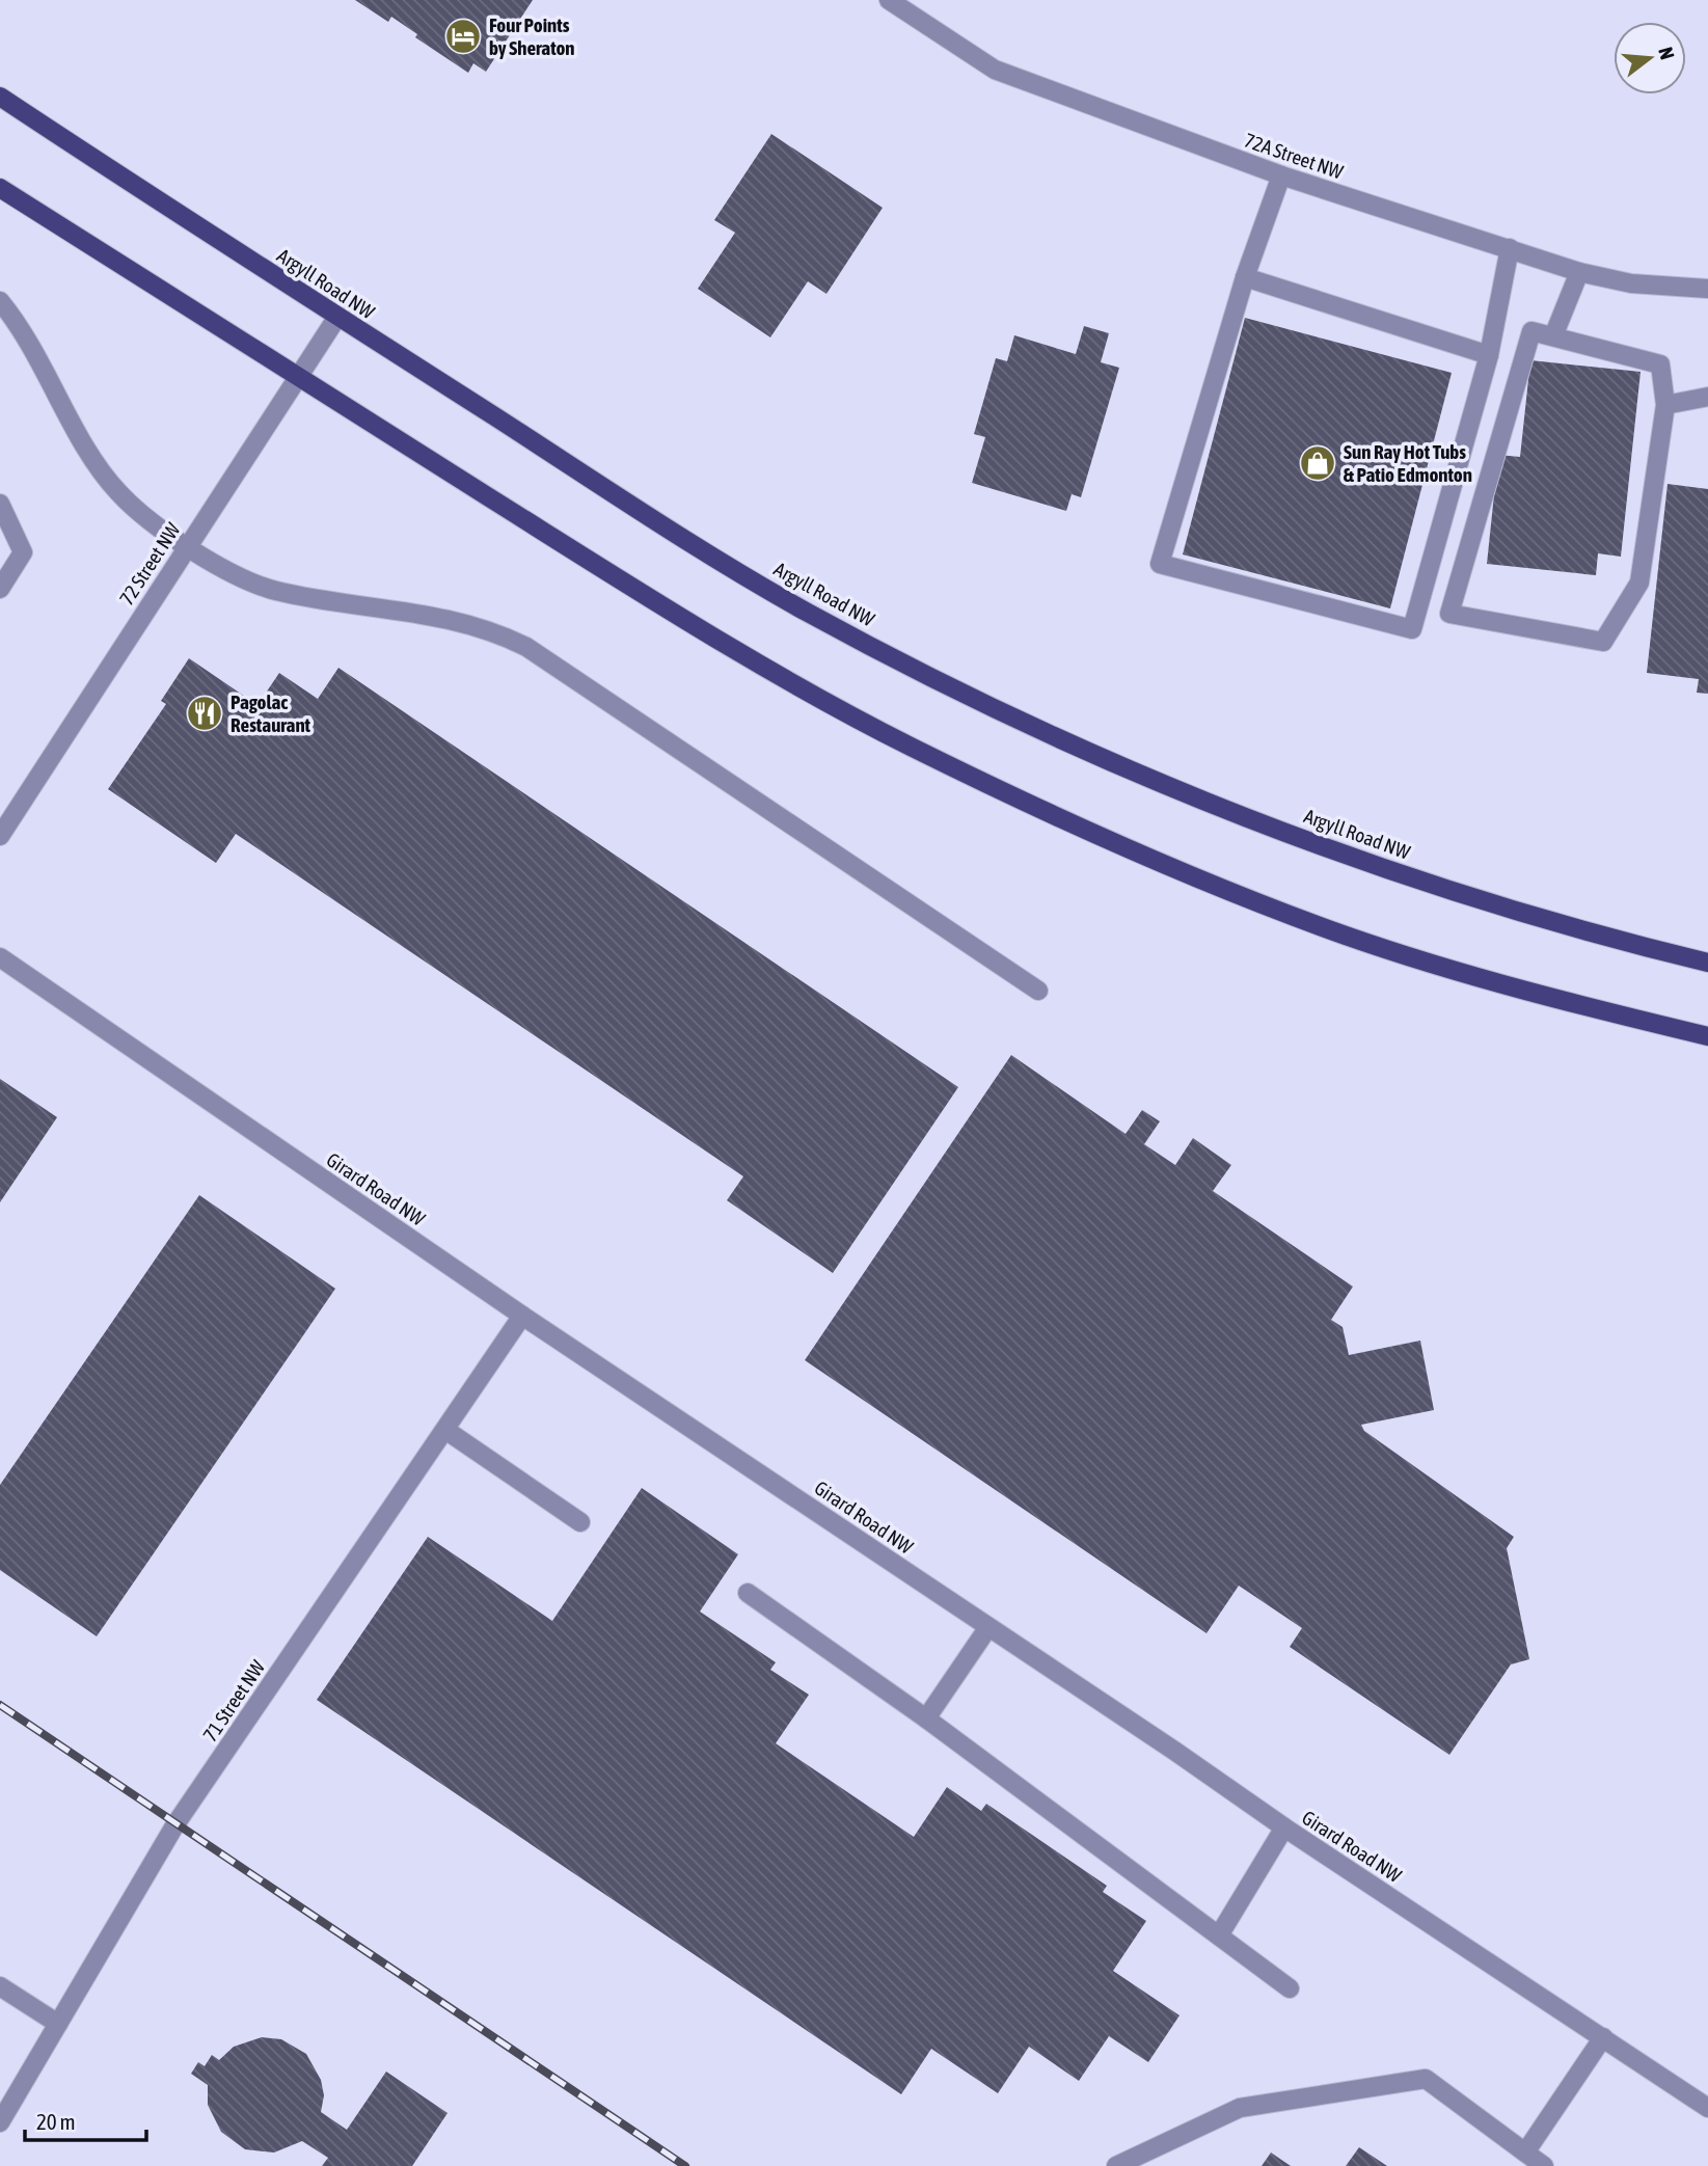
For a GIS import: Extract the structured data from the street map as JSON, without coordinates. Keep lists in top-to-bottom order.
{
  "streets": {
    "main road": ["Argyll Road NW"],
    "street": [
      "72A Street NW",
      "72 Street NW",
      "Girard Road NW",
      "71 Street NW"
    ]
  },
  "crossings": [
    ["Argyll Road NW", "72 Street NW"],
    ["Girard Road NW", "71 Street NW"]
  ],
  "places": {
    "hotel": ["Four Points by Sheraton"],
    "shop": ["Sun Ray Hot Tubs & Patio Edmonton"],
    "restaurant": ["Pagolac Restaurant"]
  },
  "scale_bar": "20 m",
  "north": "right"
}
